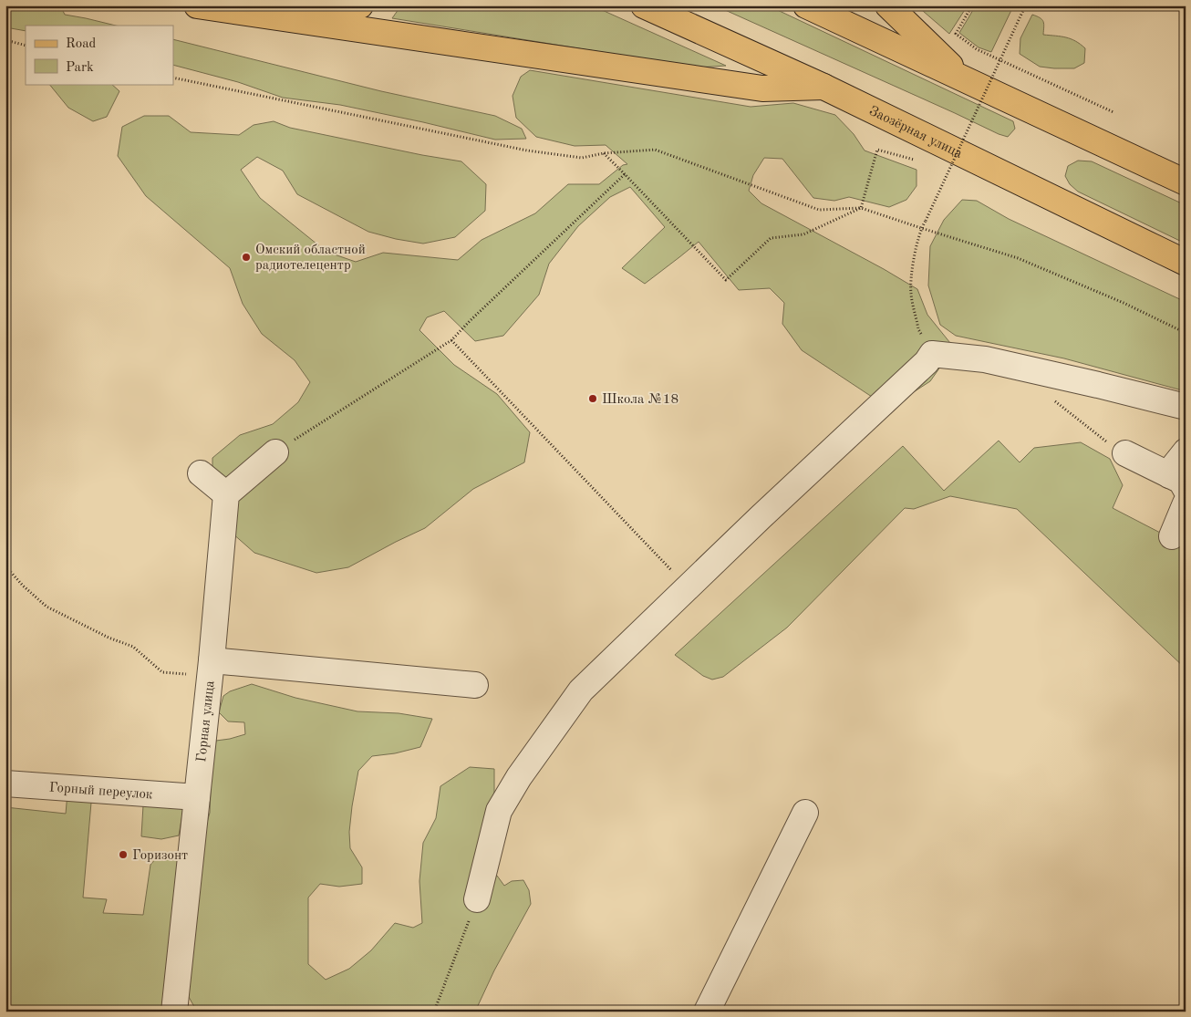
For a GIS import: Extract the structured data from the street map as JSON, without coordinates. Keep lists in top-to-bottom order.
{
  "streets": {
    "main road": ["Заозёрная улица"],
    "street": ["Горная улица", "Горный переулок"]
  },
  "crossings": [
    ["Горная улица", "Горный переулок"]
  ],
  "places": ["Омский областной радиотелецентр", "Школа №18", "Горизонт"],
  "legend": ["Road", "Park"]
}
